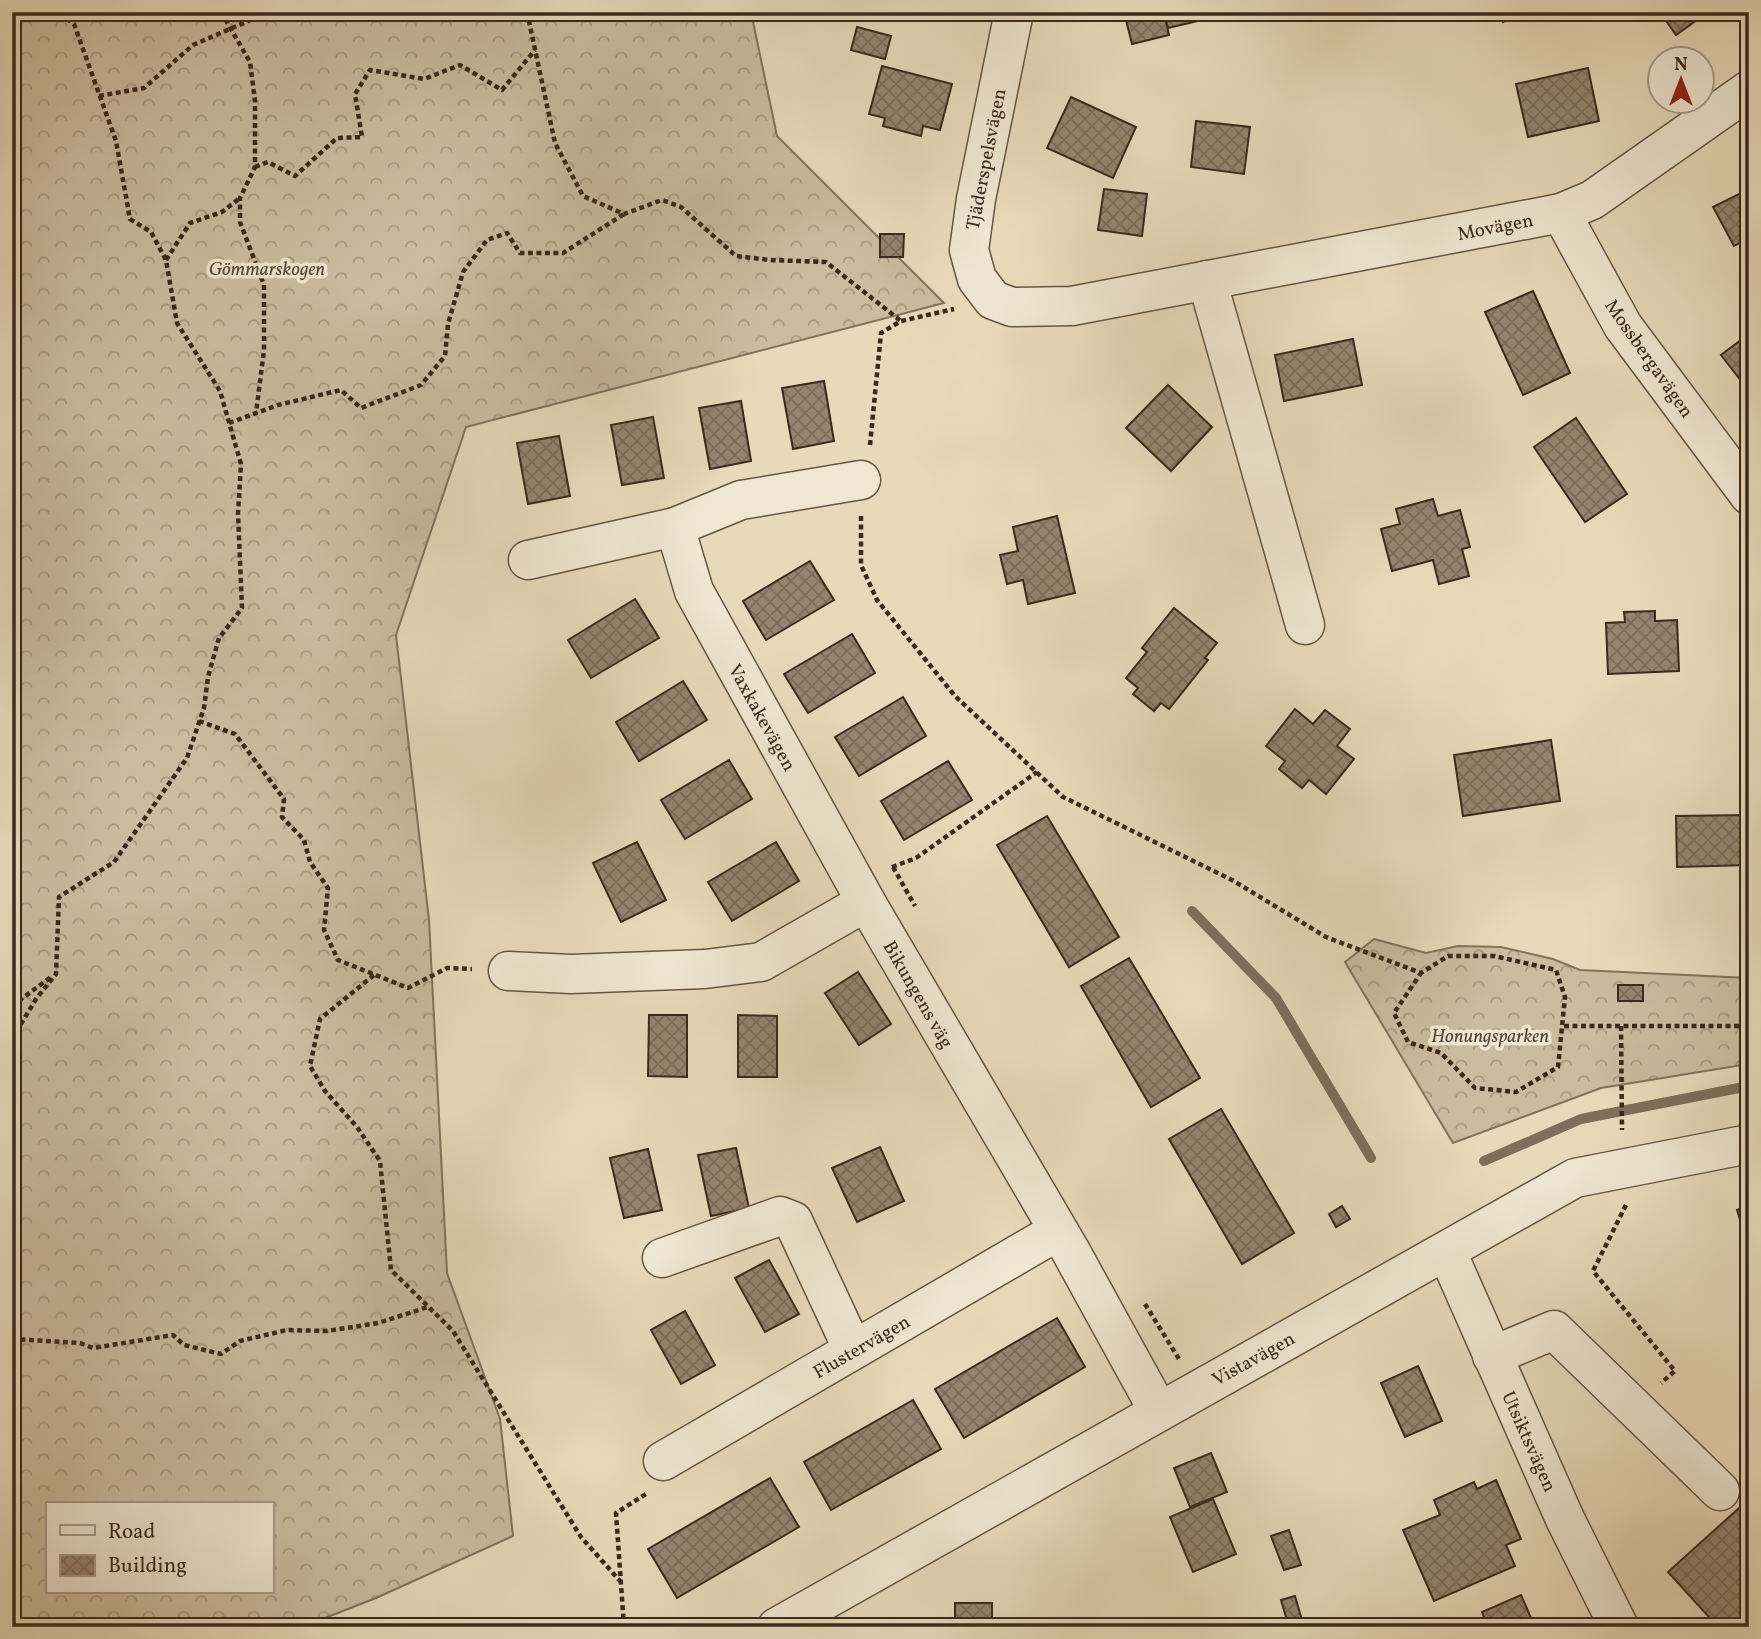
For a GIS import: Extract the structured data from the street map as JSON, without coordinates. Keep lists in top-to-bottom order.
{
  "streets": {
    "street": [
      "Tjäderspelsvägen",
      "Movägen",
      "Mossbergavägen",
      "Vaxkakevägen",
      "Bikungens väg",
      "Flustervägen",
      "Vistavägen",
      "Utsiktsvägen"
    ]
  },
  "crossings": [
    ["Tjäderspelsvägen", "Movägen"],
    ["Movägen", "Mossbergavägen"],
    ["Vaxkakevägen", "Bikungens väg"],
    ["Bikungens väg", "Flustervägen"],
    ["Bikungens väg", "Vistavägen"],
    ["Vistavägen", "Utsiktsvägen"]
  ],
  "parks": ["Gömmarskogen", "Honungsparken"],
  "legend": ["Road", "Building"],
  "north": "top"
}
